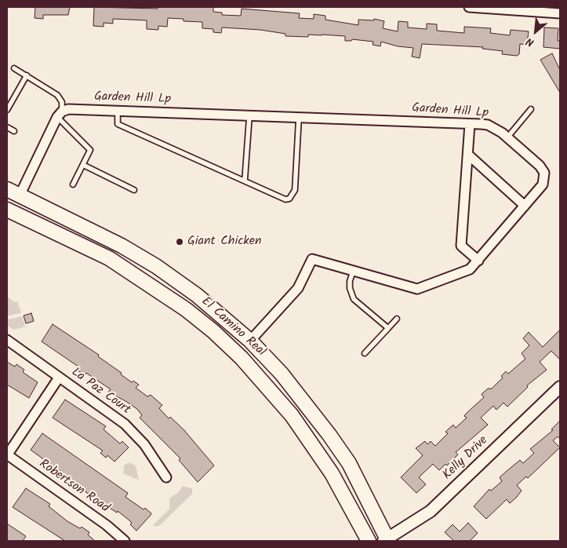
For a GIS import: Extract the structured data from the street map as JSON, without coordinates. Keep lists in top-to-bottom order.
{
  "streets": {
    "main road": ["El Camino Real"],
    "street": [
      "Garden Hill Lp",
      "La Paz Court",
      "Kelly Drive",
      "Robertson Road"
    ]
  },
  "crossings": [
    ["Garden Hill Lp", "El Camino Real"],
    ["El Camino Real", "Kelly Drive"]
  ],
  "places": ["Giant Chicken"],
  "north": "bottom left"
}
